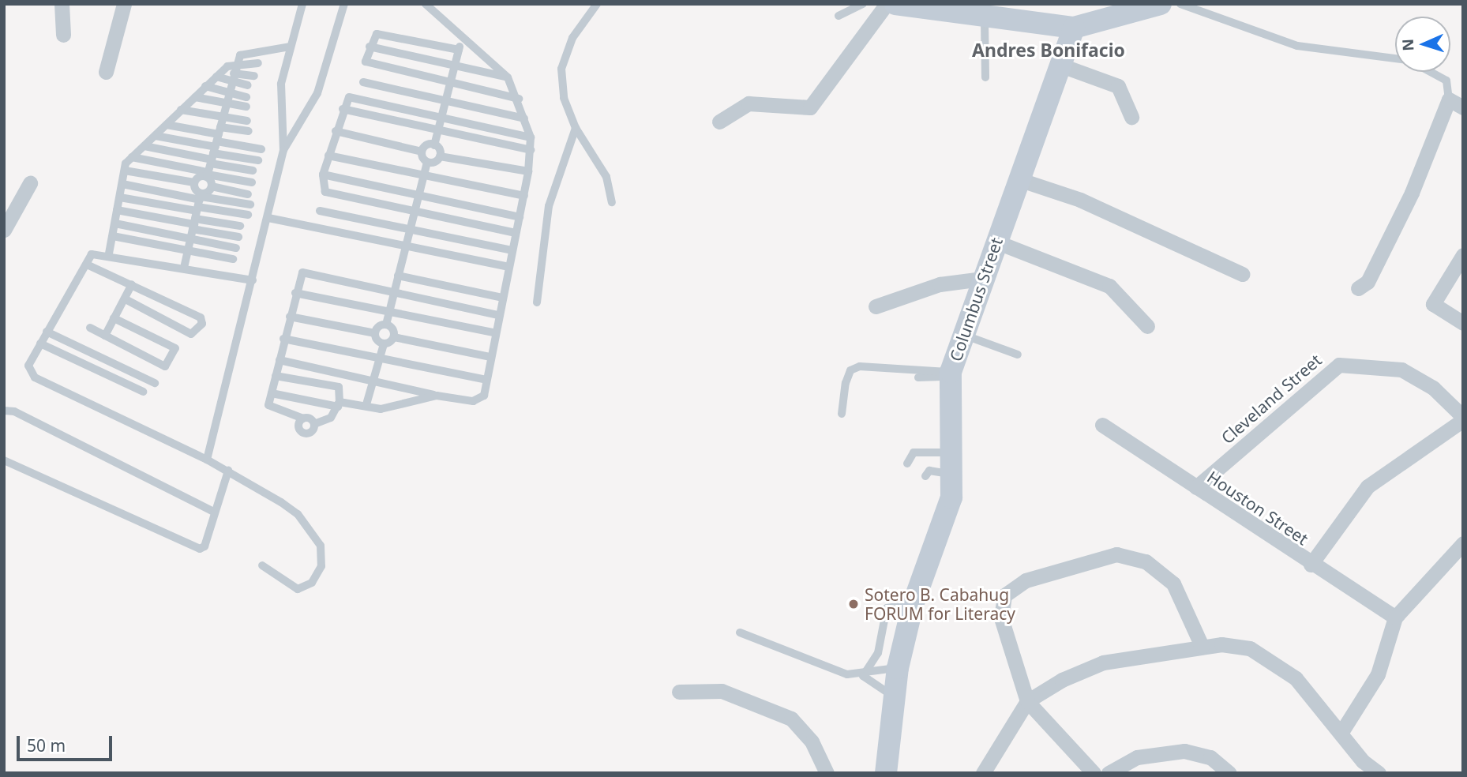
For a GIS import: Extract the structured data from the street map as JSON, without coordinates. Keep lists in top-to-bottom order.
{
  "streets": {
    "street": ["Columbus Street", "Cleveland Street", "Houston Street"]
  },
  "crossings": [
    ["Cleveland Street", "Houston Street"]
  ],
  "districts": ["Andres Bonifacio"],
  "places": ["Sotero B. Cabahug FORUM for Literacy"],
  "scale_bar": "50 m",
  "north": "left"
}
